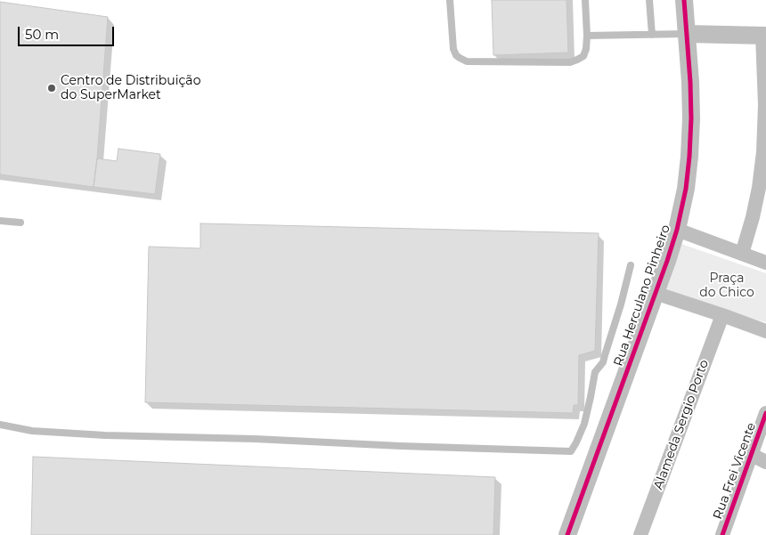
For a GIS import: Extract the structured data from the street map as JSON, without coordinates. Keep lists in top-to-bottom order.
{
  "streets": {
    "street": ["Rua Herculano Pinheiro", "Alameda Sergio Porto", "Rua Frei Vicente"]
  },
  "parks": ["Praça do Chico"],
  "places": ["Centro de Distribuição do SuperMarket"],
  "scale_bar": "50 m"
}
